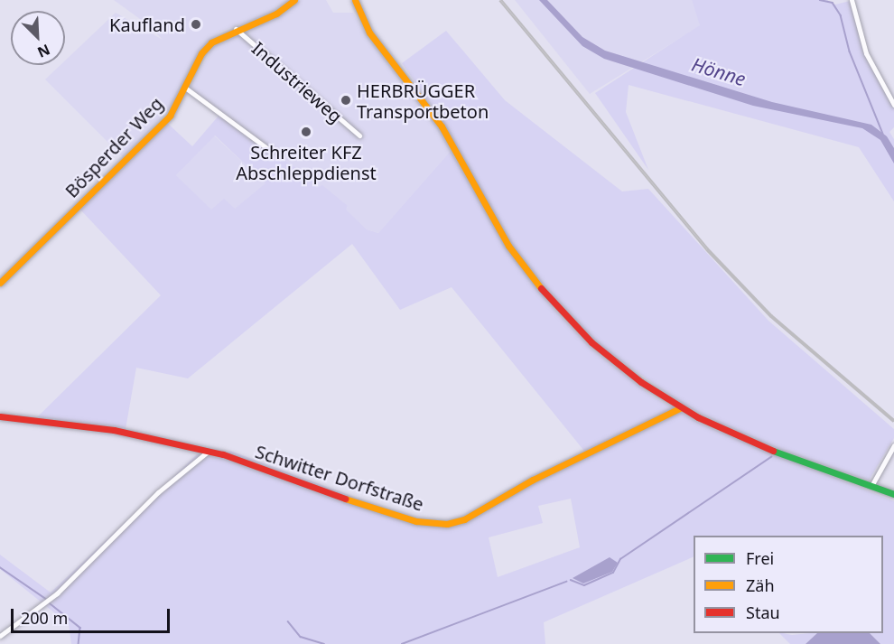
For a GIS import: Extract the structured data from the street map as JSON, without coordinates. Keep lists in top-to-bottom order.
{
  "streets": {
    "street": ["Industrieweg", "Bösperder Weg", "Schwitter Dorfstraße"]
  },
  "crossings": [
    ["Industrieweg", "Bösperder Weg"]
  ],
  "water": ["Hönne"],
  "places": ["Kaufland", "HERBRÜGGER Transportbeton", "Schreiter KFZ Abschleppdienst"],
  "legend": ["Frei", "Zäh", "Stau"],
  "scale_bar": "200 m",
  "north": "bottom right"
}
